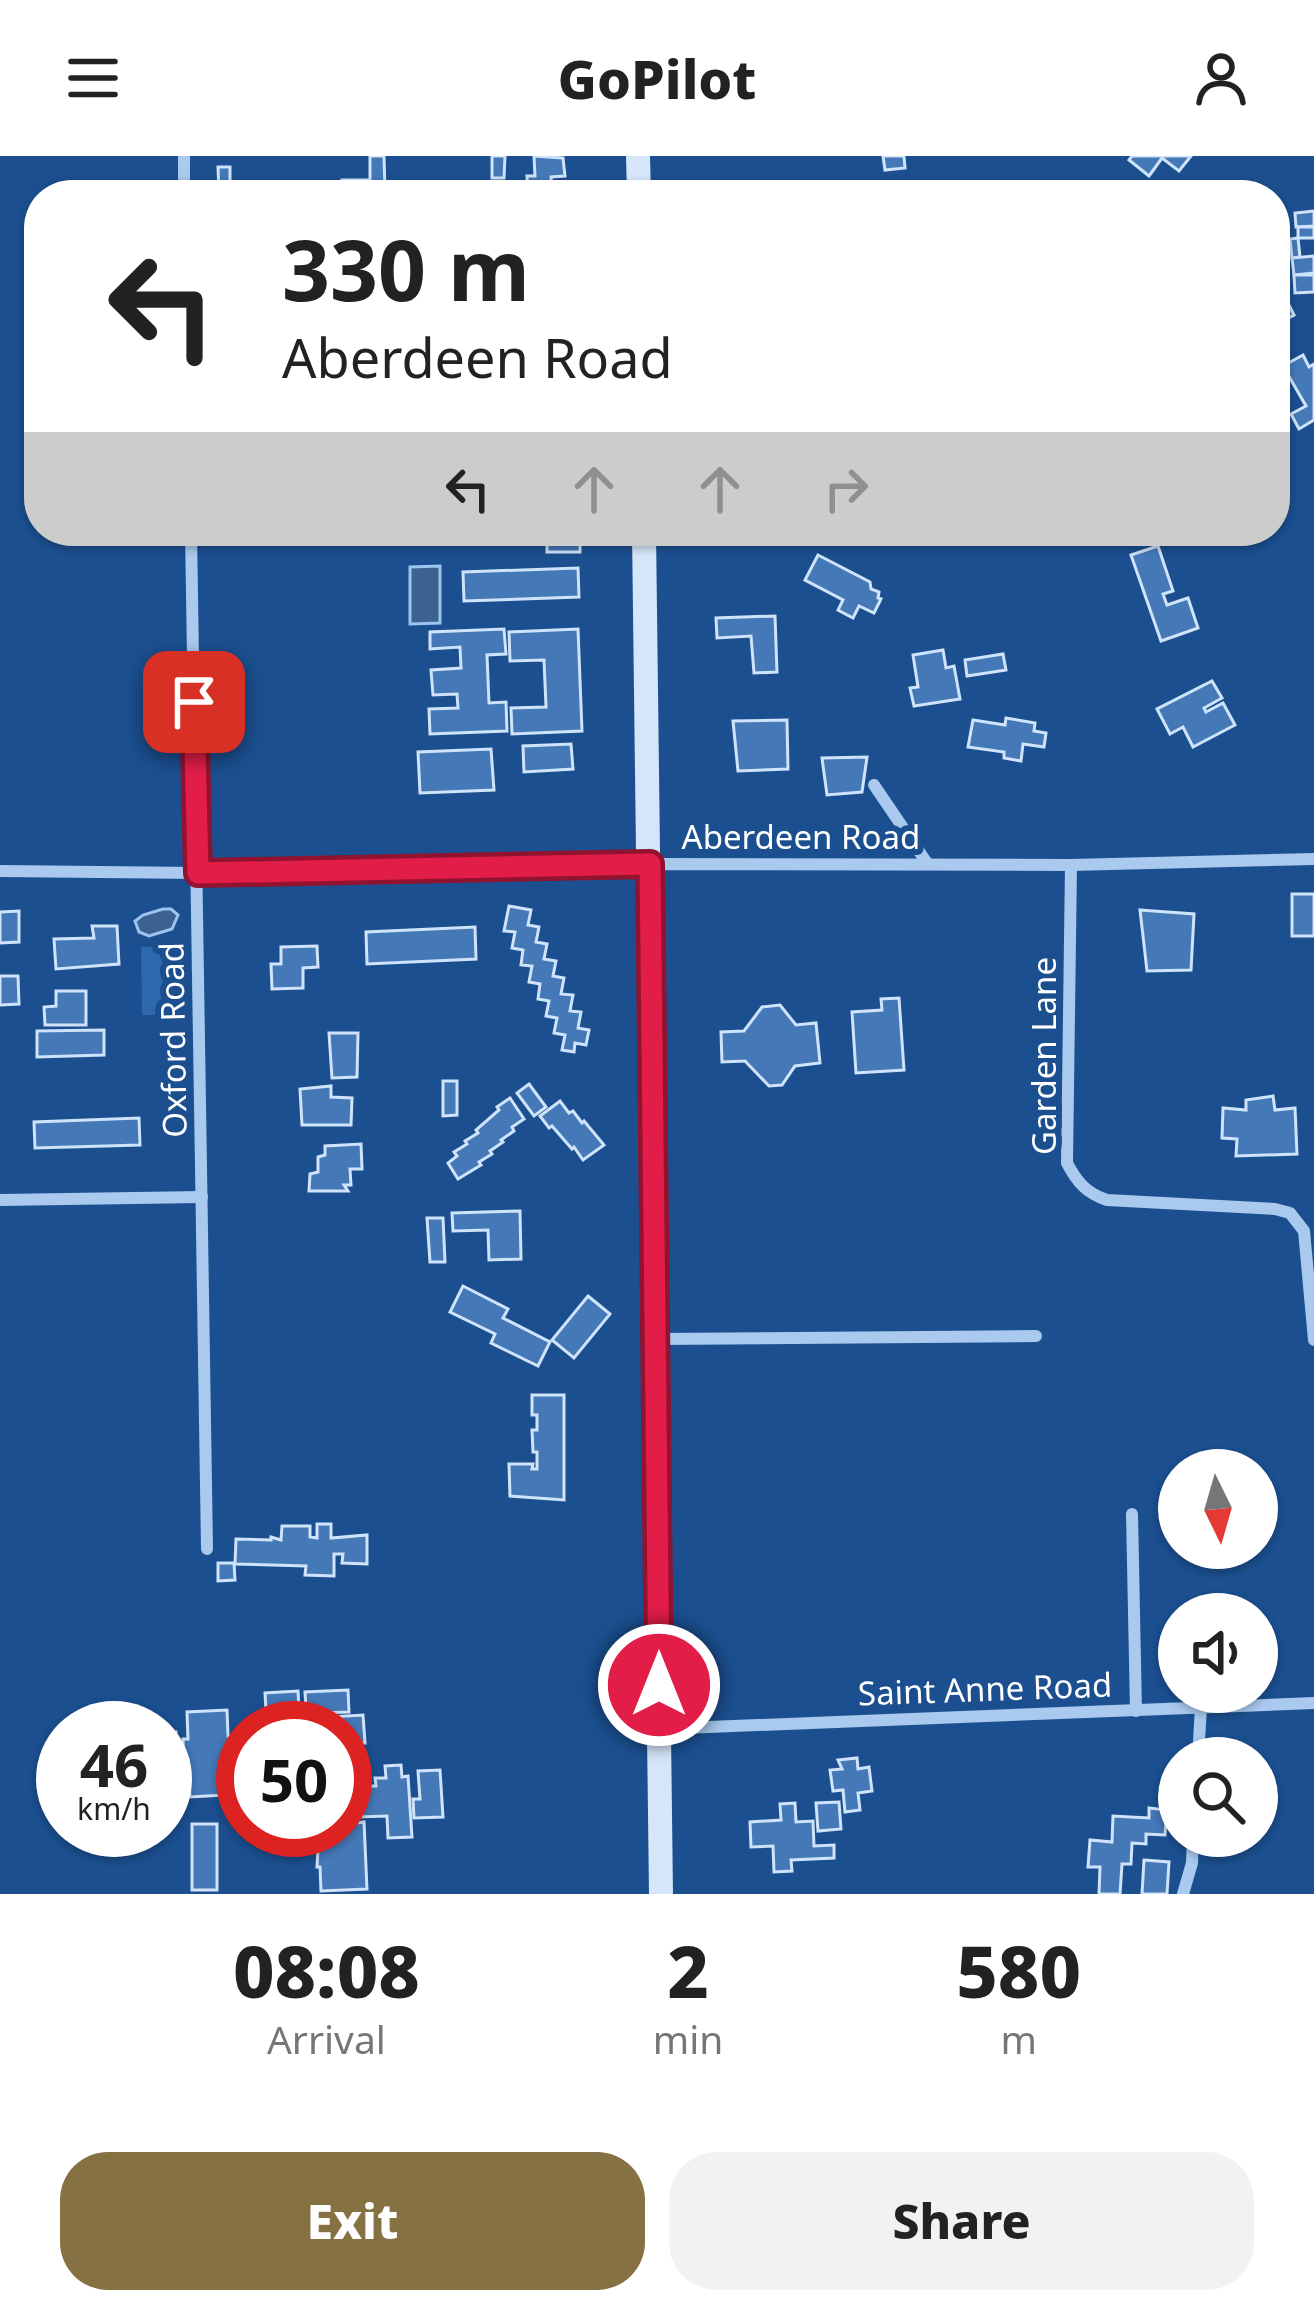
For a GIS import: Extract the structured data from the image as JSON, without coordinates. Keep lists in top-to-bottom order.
{
  "streets": {
    "street": [
      "Aberdeen Road",
      "Oxford Road",
      "Garden Lane",
      "Saint Anne Road"
    ]
  },
  "crossings": [
    ["Aberdeen Road", "Oxford Road"],
    ["Aberdeen Road", "Garden Lane"]
  ],
  "north": "bottom",
  "page": {
    "header": "GoPilot",
    "turn": ["330 m", "Aberdeen Road"],
    "speed": "46 km/h",
    "limit": "50",
    "eta": [
      "08:08",
      "Arrival",
      "2",
      "min",
      "580",
      "m"
    ],
    "buttons": ["Exit", "Share"]
  }
}
